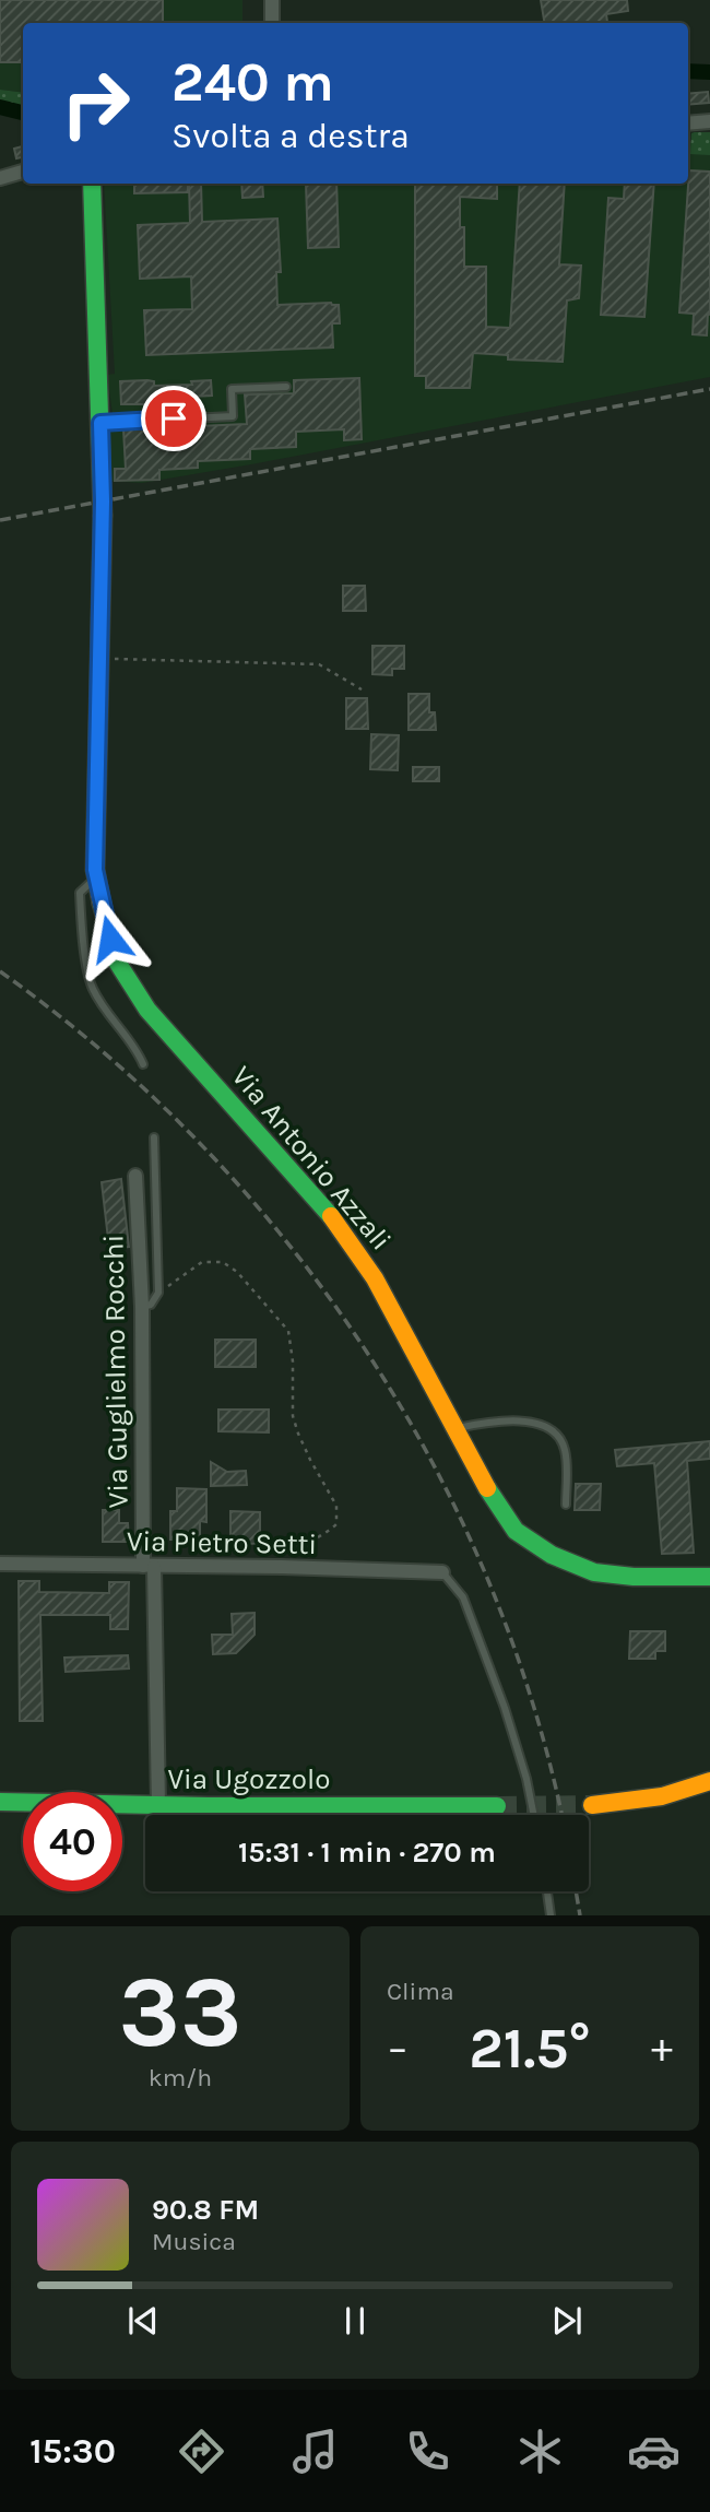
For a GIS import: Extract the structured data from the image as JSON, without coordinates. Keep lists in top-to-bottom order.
{
  "streets": {
    "street": [
      "Via Antonio Azzali",
      "Via Guglielmo Rocchi",
      "Via Pietro Setti",
      "Via Ugozzolo"
    ]
  },
  "crossings": [
    ["Via Guglielmo Rocchi", "Via Pietro Setti"],
    ["Via Guglielmo Rocchi", "Via Ugozzolo"]
  ],
  "page": {
    "turn": ["240 m", "Svolta a destra"],
    "limit": "40",
    "trip": "15:31 · 1 min · 270 m",
    "tile": [
      ["33", "km/h"],
      "Clima"
    ],
    "heat": ["−", "21.5°", "+"],
    "song": ["90.8 FM", "Musica"],
    "tabs": "15:30"
  }
}
